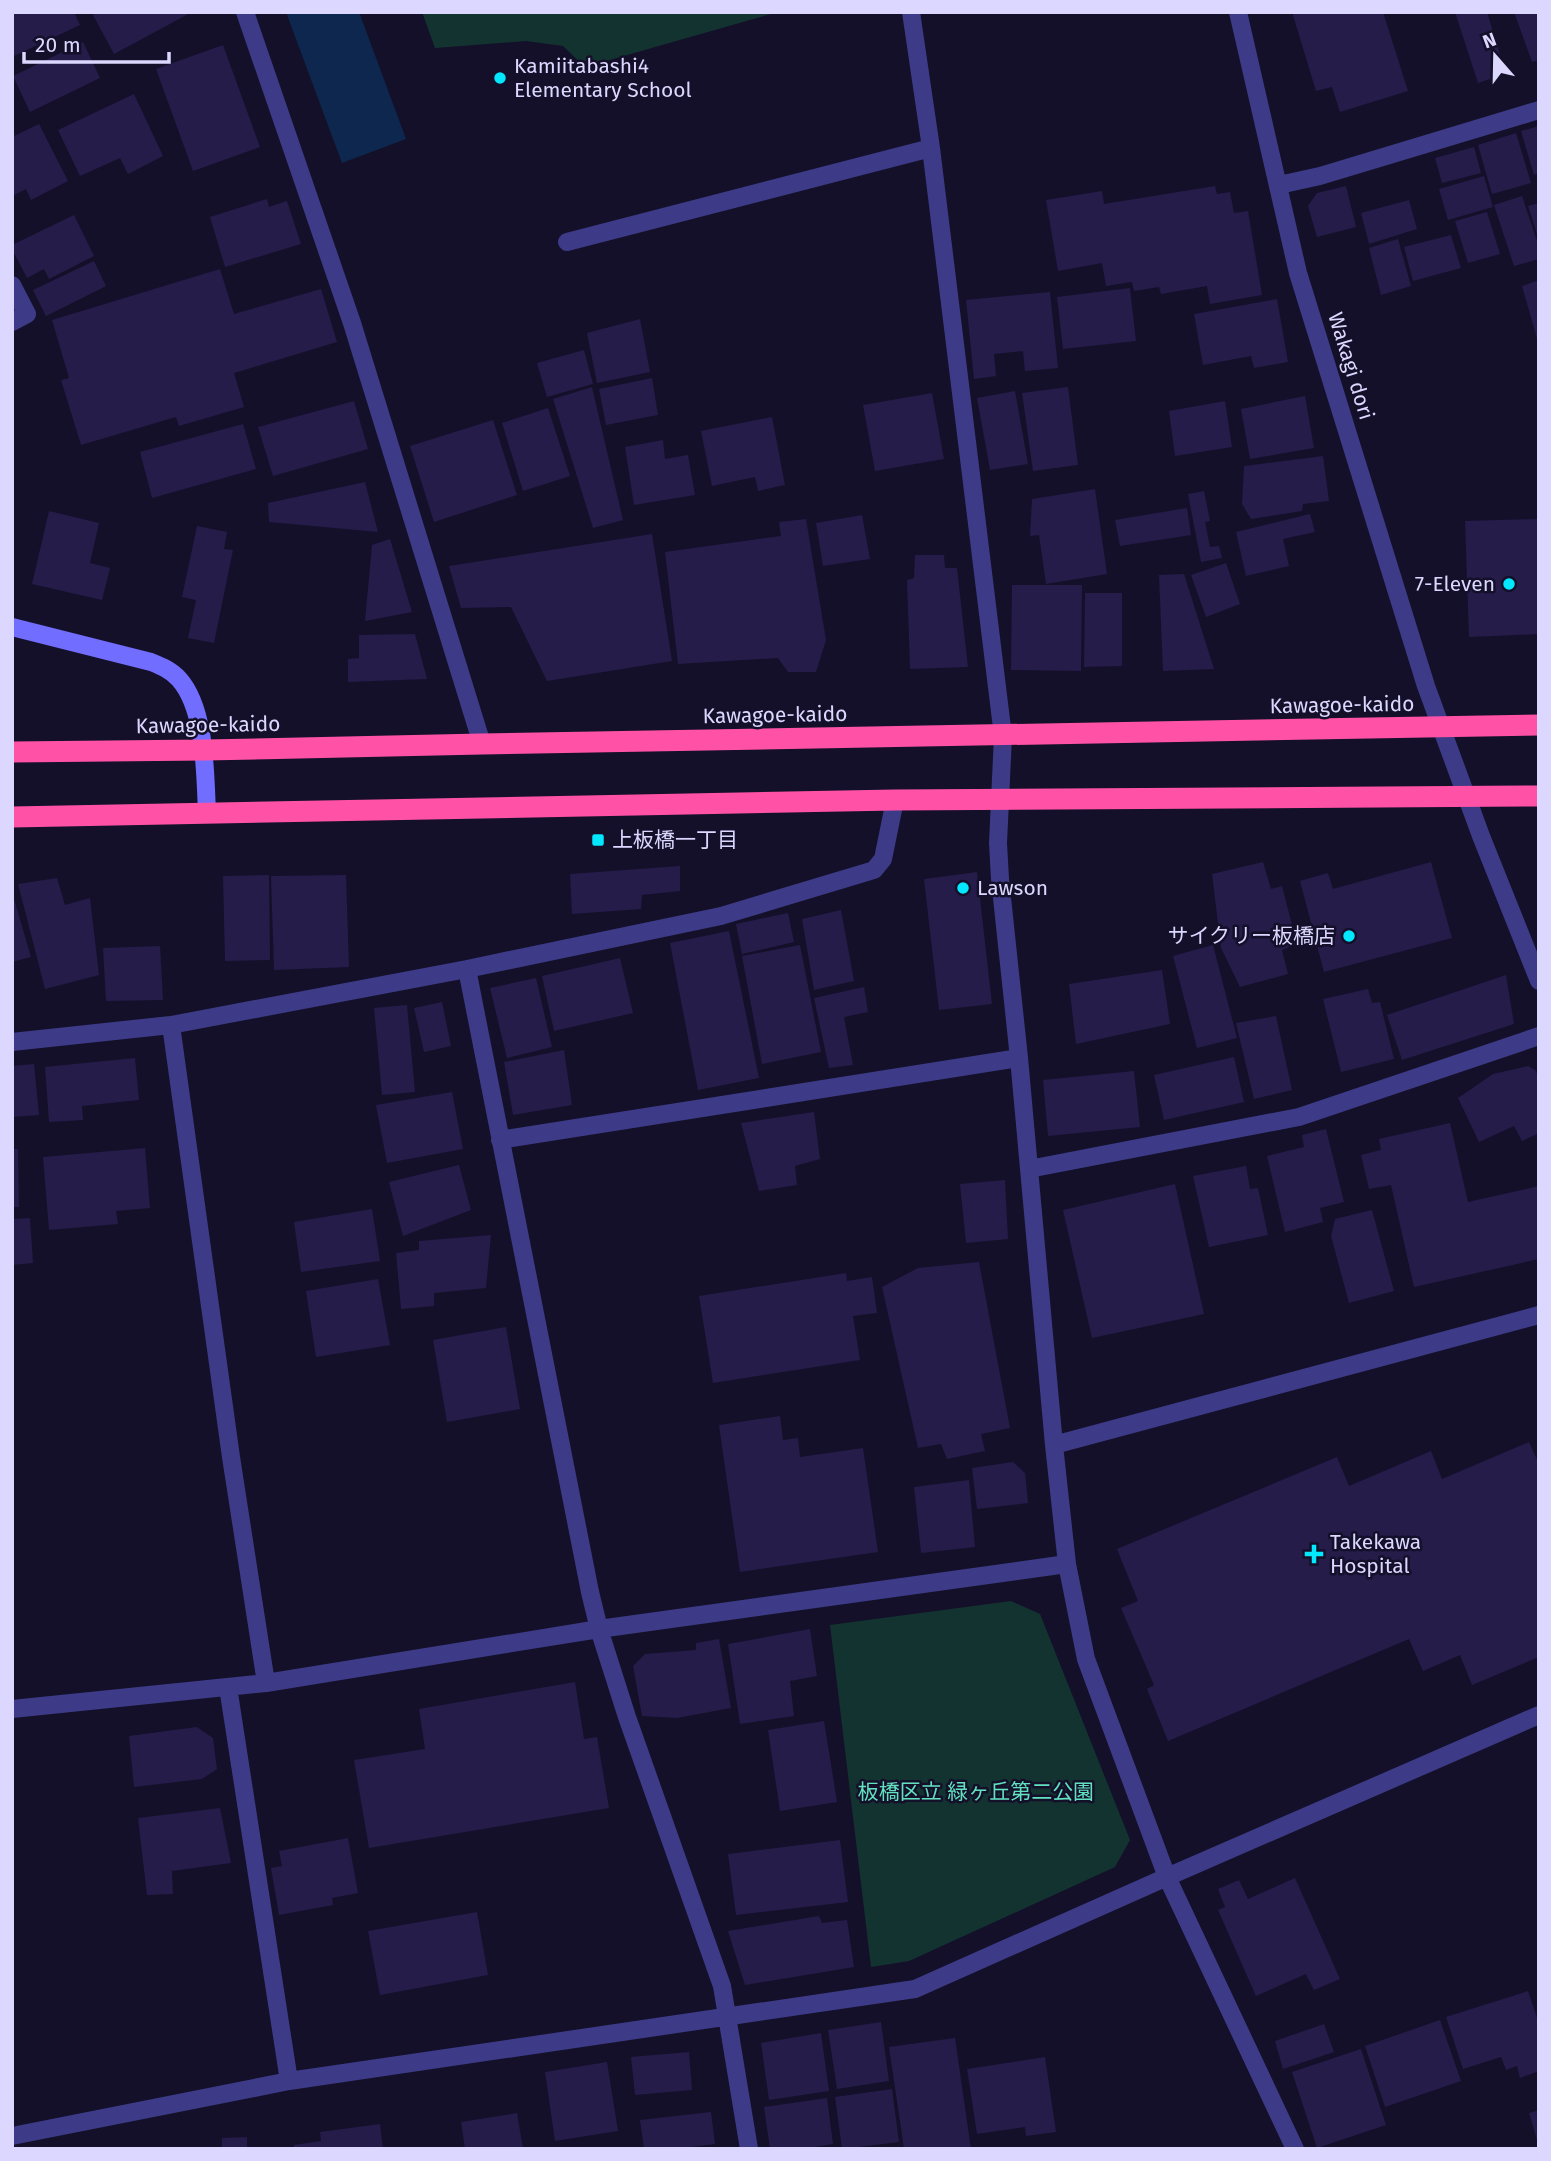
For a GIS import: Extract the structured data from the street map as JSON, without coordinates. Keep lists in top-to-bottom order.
{
  "streets": {
    "highway": ["Kawagoe-kaido"],
    "street": ["Wakagi dori"]
  },
  "crossings": [
    ["Wakagi dori", "Kawagoe-kaido"]
  ],
  "parks": ["板橋区立 緑ヶ丘第二公園"],
  "places": {
    "other": [
      "Kamiitabashi4 Elementary School",
      "7-Eleven",
      "Lawson",
      "サイクリー板橋店"
    ],
    "transit": ["上板橋一丁目"],
    "health": ["Takekawa Hospital"]
  },
  "scale_bar": "20 m",
  "north": "top"
}
